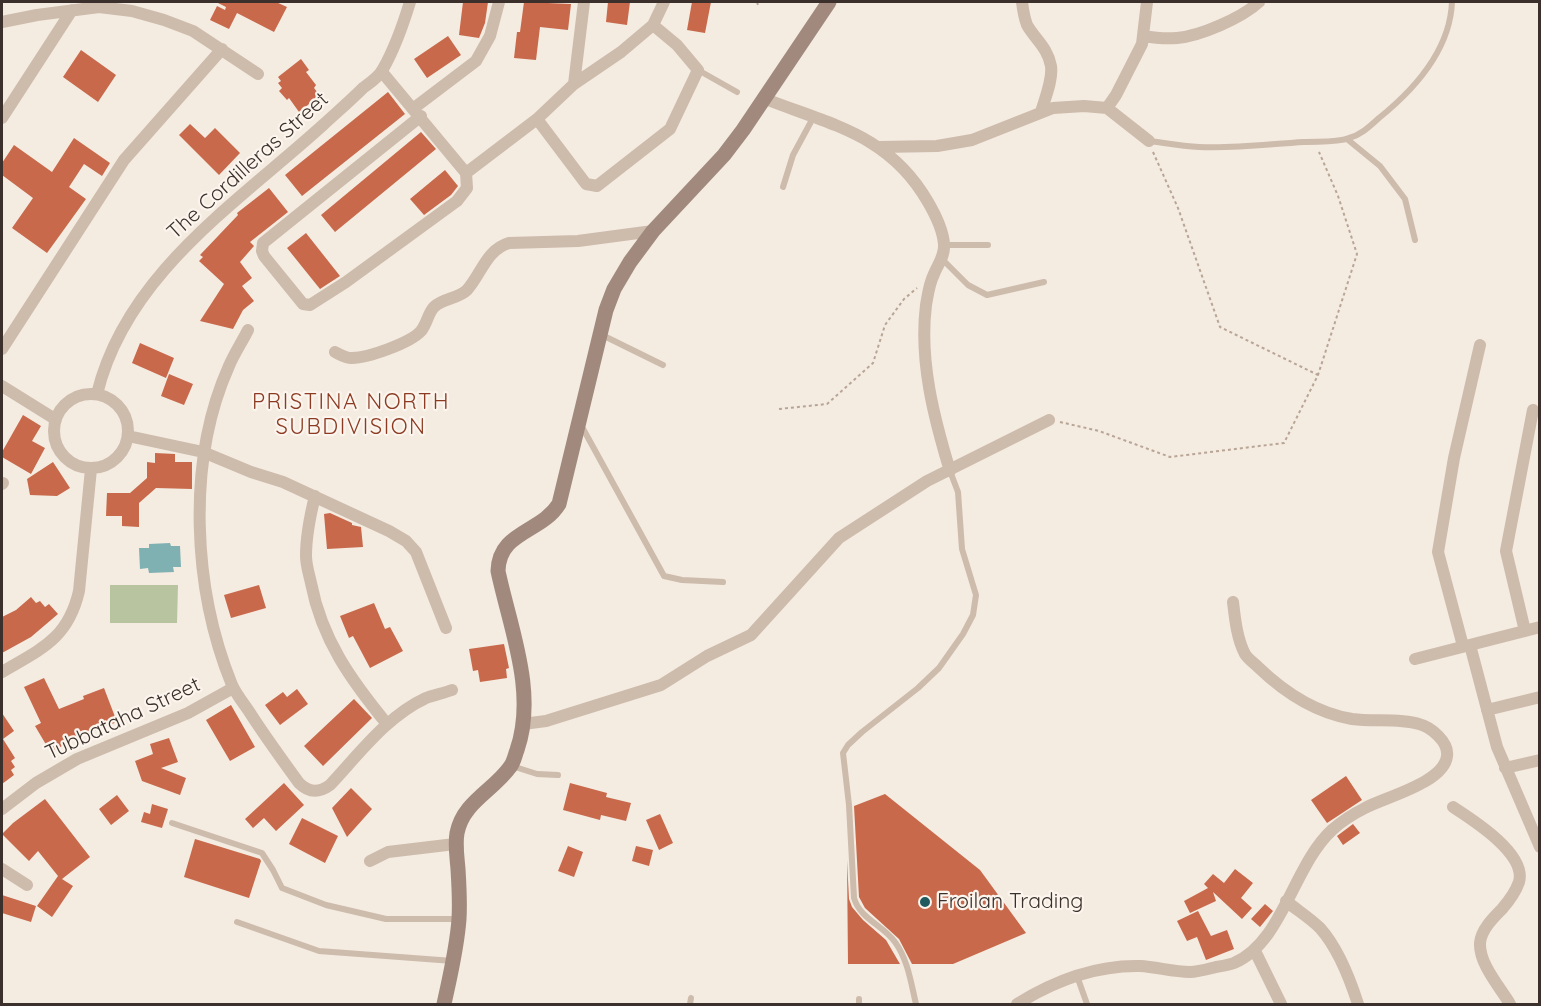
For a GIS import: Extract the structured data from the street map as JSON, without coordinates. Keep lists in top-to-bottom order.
{
  "streets": {
    "street": ["The Cordilleras Street", "Tubbataha Street"]
  },
  "districts": ["PRISTINA NORTH SUBDIVISION"],
  "places": ["Froilan Trading"]
}
